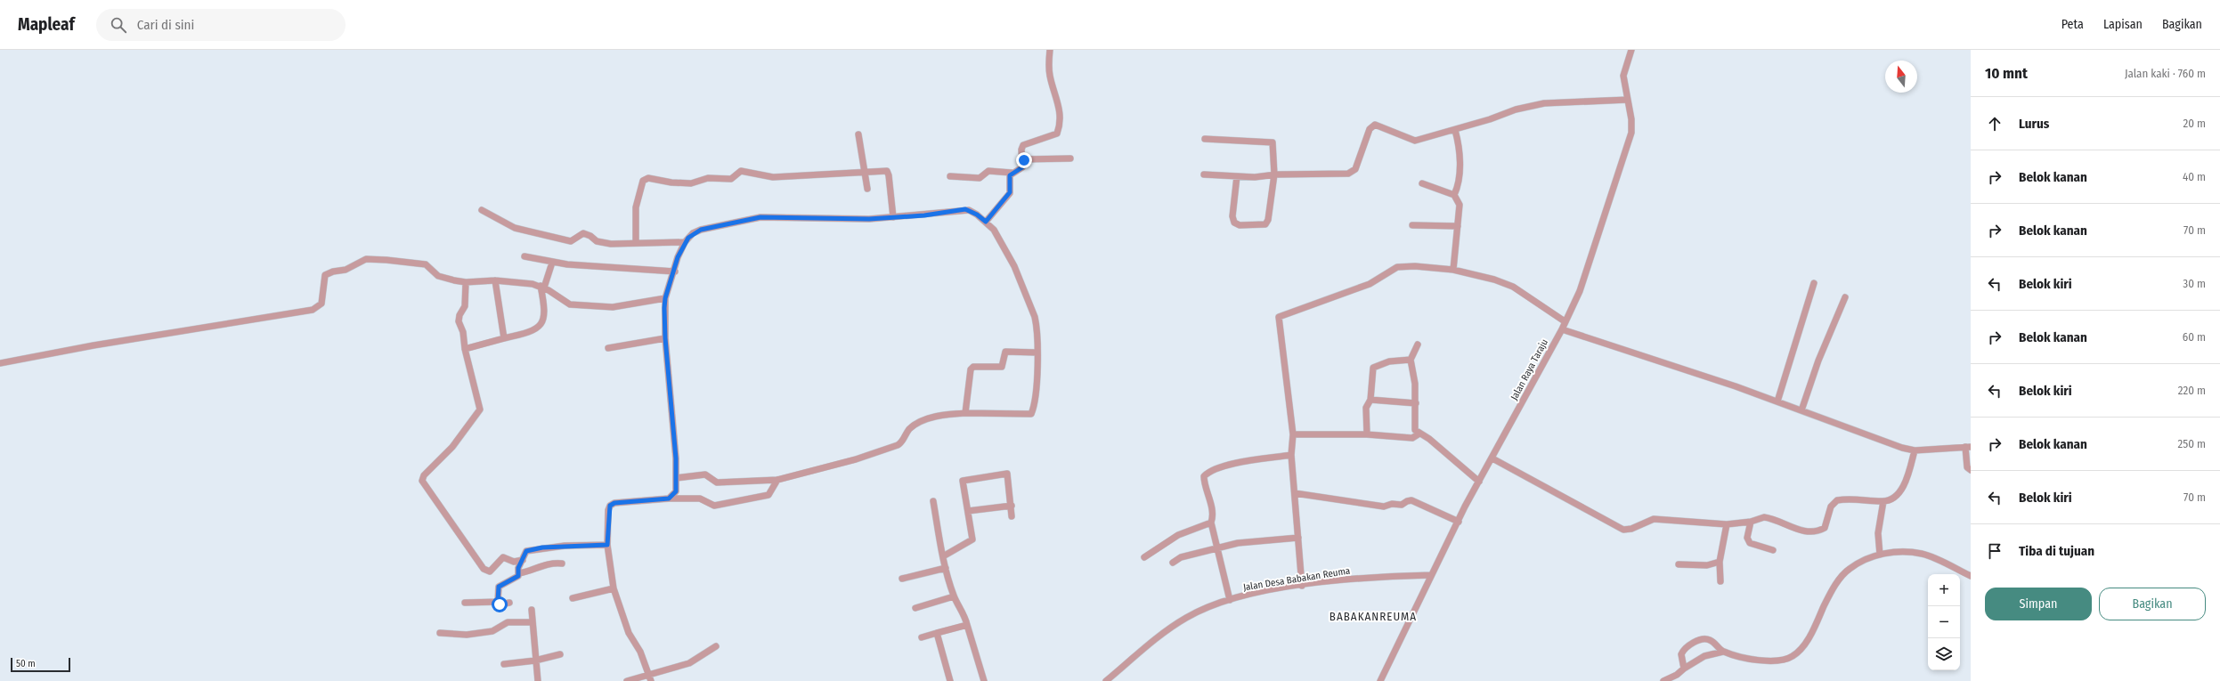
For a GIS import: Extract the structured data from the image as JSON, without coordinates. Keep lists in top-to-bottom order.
{
  "streets": {
    "street": ["Jalan Raya Taraju", "Jalan Desa Babakan Reuma"]
  },
  "crossings": [
    ["Jalan Raya Taraju", "Jalan Desa Babakan Reuma"]
  ],
  "districts": ["BABAKANREUMA"],
  "scale_bar": "50 m",
  "north": "top",
  "page": {
    "header": "Mapleaf",
    "search": "Cari di sini",
    "nav": ["Peta", "Lapisan", "Bagikan"],
    "heading": ["10 mnt", "Jalan kaki · 760 m"],
    "list": [
      ["Lurus", "20 m"],
      ["Belok kanan", "40 m"],
      ["Belok kanan", "70 m"],
      ["Belok kiri", "30 m"],
      ["Belok kanan", "60 m"],
      ["Belok kiri", "220 m"],
      ["Belok kanan", "250 m"],
      ["Belok kiri", "70 m"],
      "Tiba di tujuan"
    ],
    "map_buttons": ["+", "−"],
    "buttons": ["Simpan", "Bagikan"],
    "scale": "50 m"
  }
}
